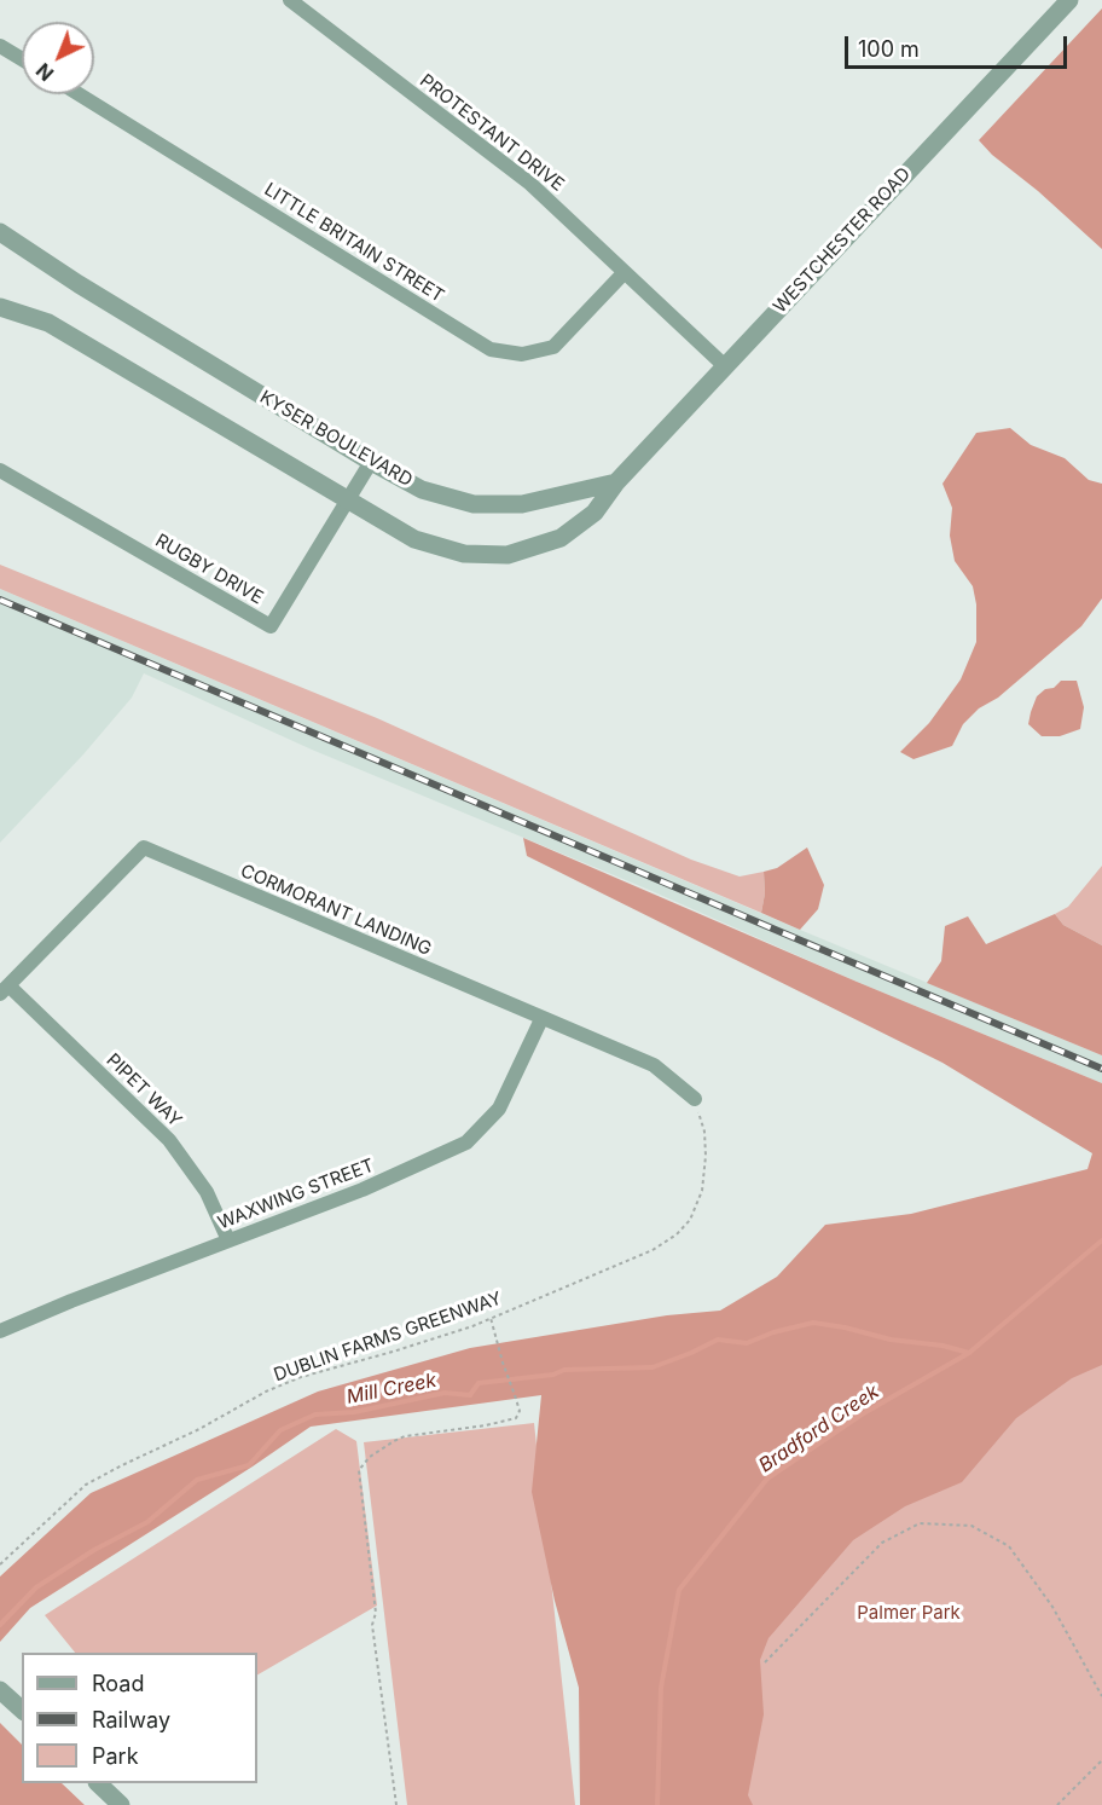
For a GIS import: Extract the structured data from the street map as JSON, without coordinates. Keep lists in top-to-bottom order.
{
  "streets": {
    "street": [
      "PROTESTANT DRIVE",
      "WESTCHESTER ROAD",
      "LITTLE BRITAIN STREET",
      "KYSER BOULEVARD",
      "RUGBY DRIVE",
      "CORMORANT LANDING",
      "PIPET WAY",
      "WAXWING STREET"
    ],
    "path": ["DUBLIN FARMS GREENWAY"]
  },
  "crossings": [
    ["PROTESTANT DRIVE", "WESTCHESTER ROAD"],
    ["PROTESTANT DRIVE", "LITTLE BRITAIN STREET"],
    ["WESTCHESTER ROAD", "KYSER BOULEVARD"],
    ["KYSER BOULEVARD", "RUGBY DRIVE"],
    ["CORMORANT LANDING", "PIPET WAY"],
    ["CORMORANT LANDING", "WAXWING STREET"],
    ["CORMORANT LANDING", "DUBLIN FARMS GREENWAY"],
    ["PIPET WAY", "WAXWING STREET"]
  ],
  "water": ["Mill Creek", "Bradford Creek"],
  "parks": ["Palmer Park"],
  "legend": ["Road", "Railway", "Park"],
  "scale_bar": "100 m",
  "north": "bottom left"
}
